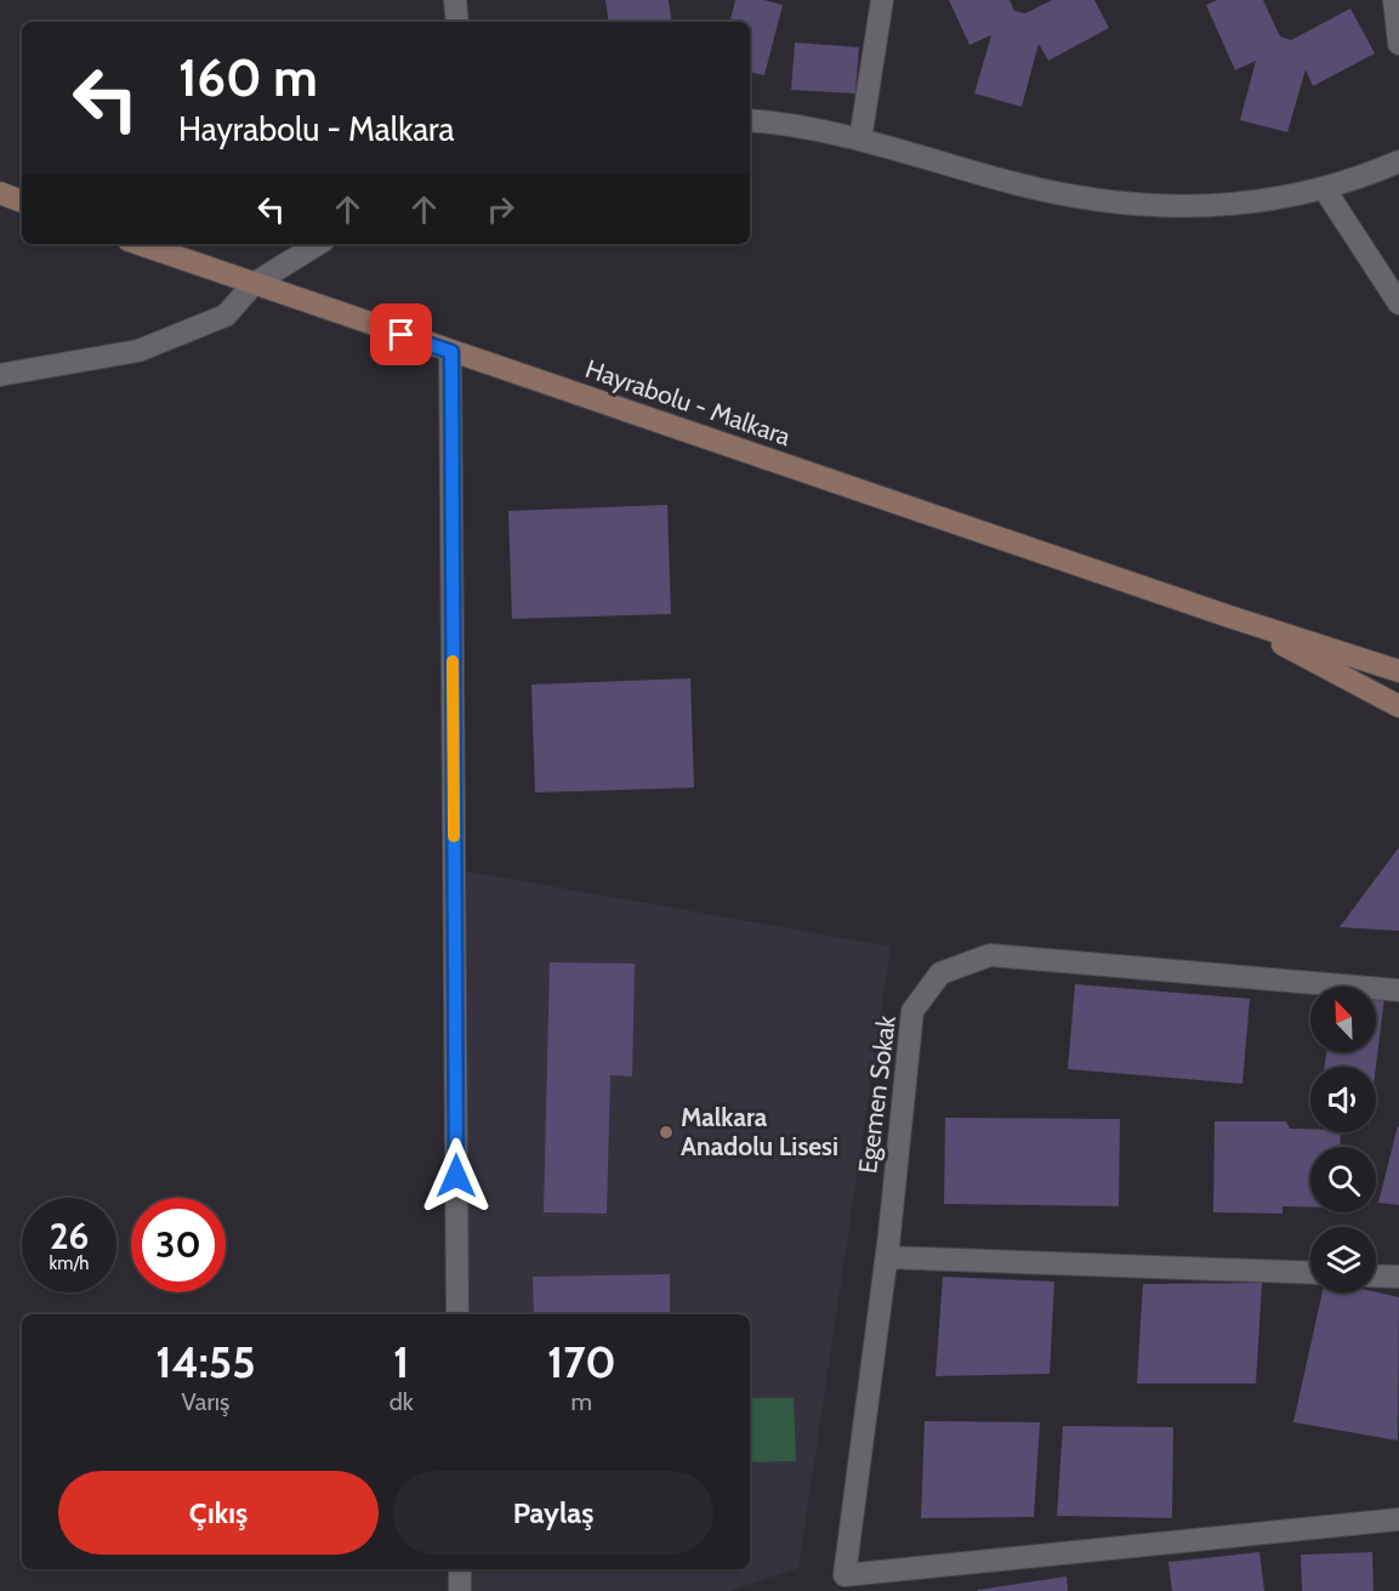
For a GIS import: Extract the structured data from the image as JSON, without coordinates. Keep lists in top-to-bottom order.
{
  "streets": {
    "main road": ["Hayrabolu - Malkara"],
    "street": ["Egemen Sokak"]
  },
  "places": ["Malkara Anadolu Lisesi"],
  "north": "top left",
  "page": {
    "turn": ["160 m", "Hayrabolu - Malkara"],
    "speed": "26 km/h",
    "limit": "30",
    "eta": [
      "14:55",
      "Varış",
      "1",
      "dk",
      "170",
      "m"
    ],
    "buttons": ["Çıkış", "Paylaş"]
  }
}
